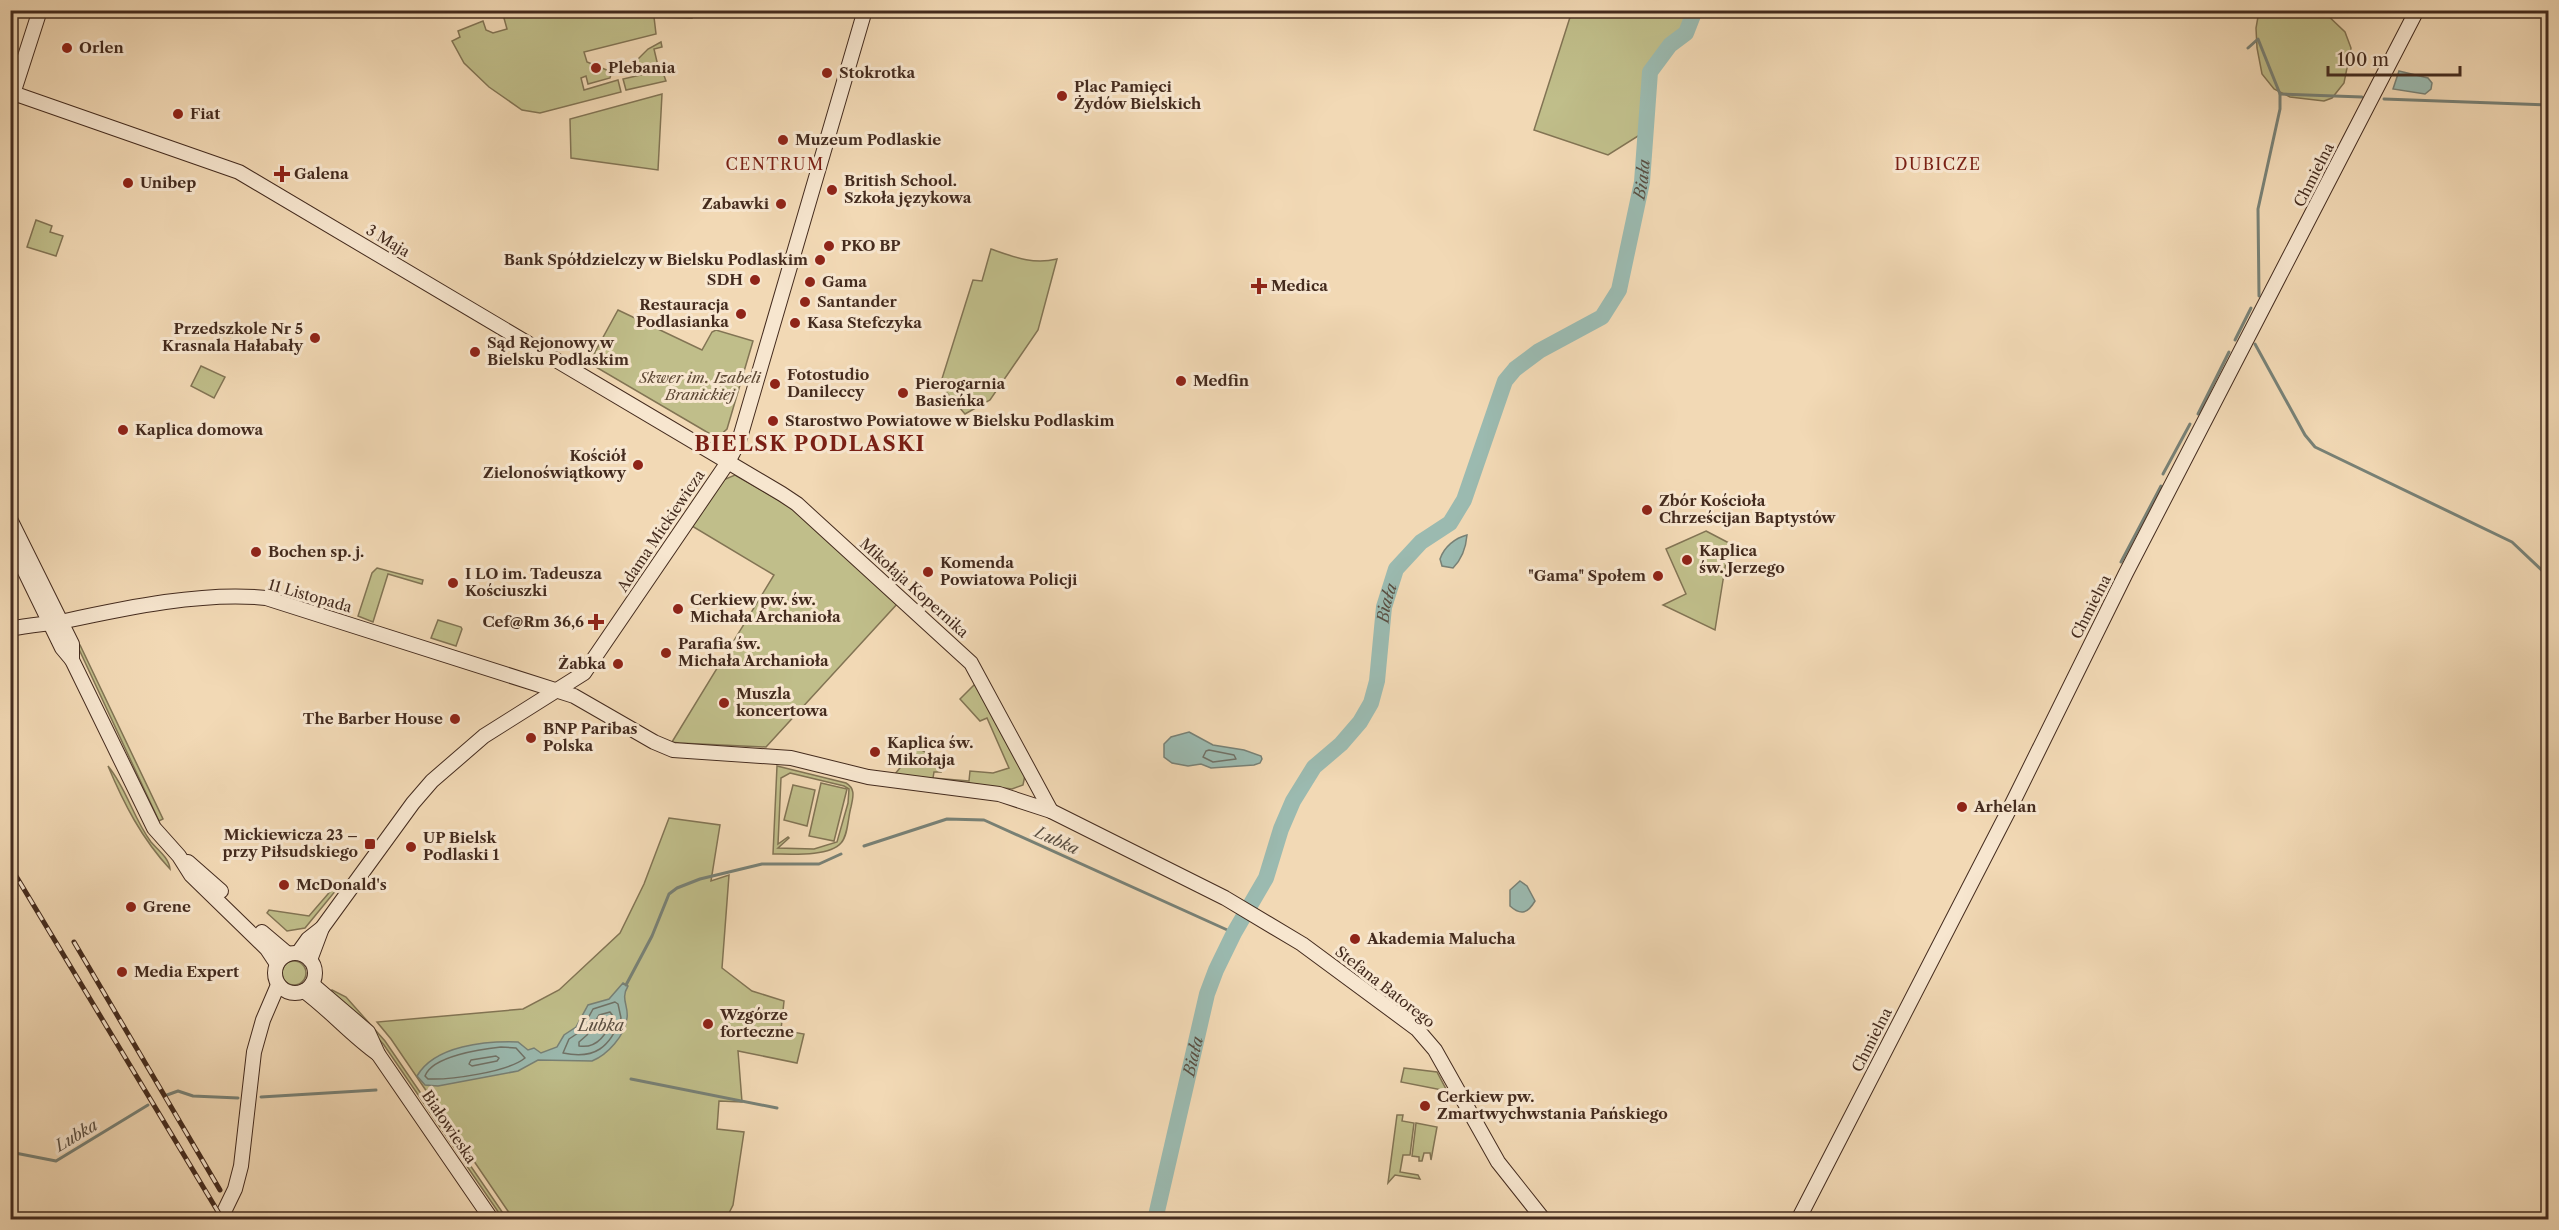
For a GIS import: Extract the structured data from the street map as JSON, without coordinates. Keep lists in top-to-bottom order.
{
  "streets": {
    "street": [
      "Chmielna",
      "3 Maja",
      "Adama Mickiewicza",
      "Mikołaja Kopernika",
      "11 Listopada",
      "Stefana Batorego",
      "Białowieska"
    ]
  },
  "crossings": [
    ["3 Maja", "Adama Mickiewicza"],
    ["3 Maja", "Mikołaja Kopernika"],
    ["Adama Mickiewicza", "Mikołaja Kopernika"],
    ["Adama Mickiewicza", "11 Listopada"],
    ["Adama Mickiewicza", "Białowieska"],
    ["Mikołaja Kopernika", "11 Listopada"],
    ["Mikołaja Kopernika", "Stefana Batorego"],
    ["11 Listopada", "Stefana Batorego"]
  ],
  "districts": ["CENTRUM", "DUBICZE", "BIELSK PODLASKI"],
  "water": ["Biała", "Lubka"],
  "parks": ["Skwer im. Izabeli Branickiej"],
  "places": {
    "other": [
      "Orlen",
      "Plebania",
      "Stokrotka",
      "Plac Pamięci Żydów Bielskich",
      "Fiat",
      "Muzeum Podlaskie",
      "Unibep",
      "British School. Szkoła językowa",
      "Zabawki",
      "PKO BP",
      "Bank Spółdzielczy w Bielsku Podlaskim",
      "SDH",
      "Gama",
      "Santander",
      "Restauracja Podlasianka",
      "Kasa Stefczyka",
      "Przedszkole Nr 5 Krasnala Hałabały",
      "Sąd Rejonowy w Bielsku Podlaskim",
      "Medfin",
      "Fotostudio Danileccy",
      "Pierogarnia Basieńka",
      "Starostwo Powiatowe w Bielsku Podlaskim",
      "Kaplica domowa",
      "Kościół Zielonoświątkowy",
      "Zbór Kościoła Chrześcijan Baptystów",
      "Bochen sp. j.",
      "Kaplica św. Jerzego",
      "Komenda Powiatowa Policji",
      "\"Gama\" Społem",
      "I LO im. Tadeusza Kościuszki",
      "Cerkiew pw. św. Michała Archanioła",
      "Parafia św. Michała Archanioła",
      "Żabka",
      "Muszla koncertowa",
      "The Barber House",
      "BNP Paribas Polska",
      "Kaplica św. Mikołaja",
      "Arhelan",
      "UP Bielsk Podlaski 1",
      "McDonald's",
      "Grene",
      "Akademia Malucha",
      "Media Expert",
      "Wzgórze forteczne",
      "Cerkiew pw. Zmartwychwstania Pańskiego"
    ],
    "health": ["Galena", "Medica", "Cef@Rm 36,6"],
    "transit": ["Mickiewicza 23 – przy Piłsudskiego"]
  },
  "scale_bar": "100 m"
}
